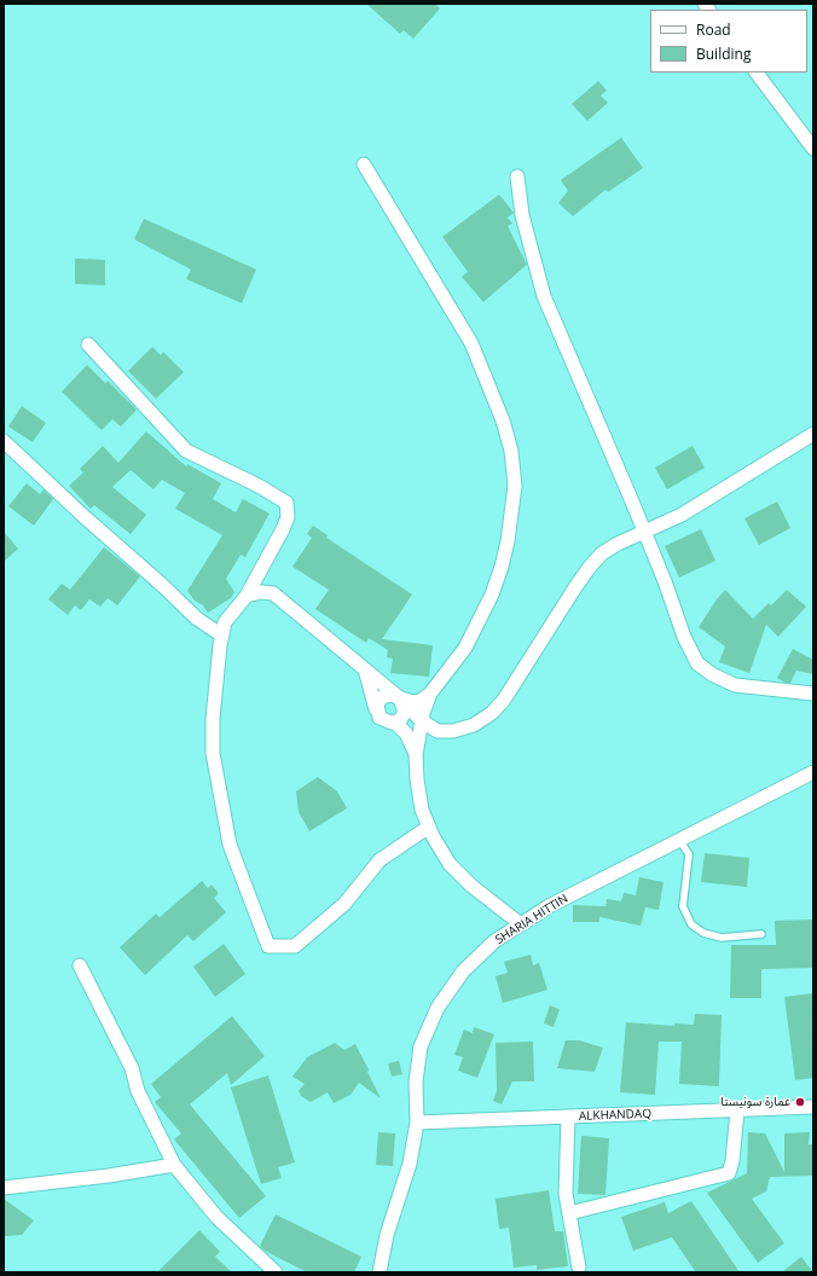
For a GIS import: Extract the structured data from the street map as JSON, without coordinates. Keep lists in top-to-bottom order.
{
  "streets": {
    "street": ["SHARIA HITTIN", "ALKHANDAQ"]
  },
  "crossings": [
    ["SHARIA HITTIN", "ALKHANDAQ"]
  ],
  "places": ["عمارة سونيستا"],
  "legend": ["Road", "Building"]
}
